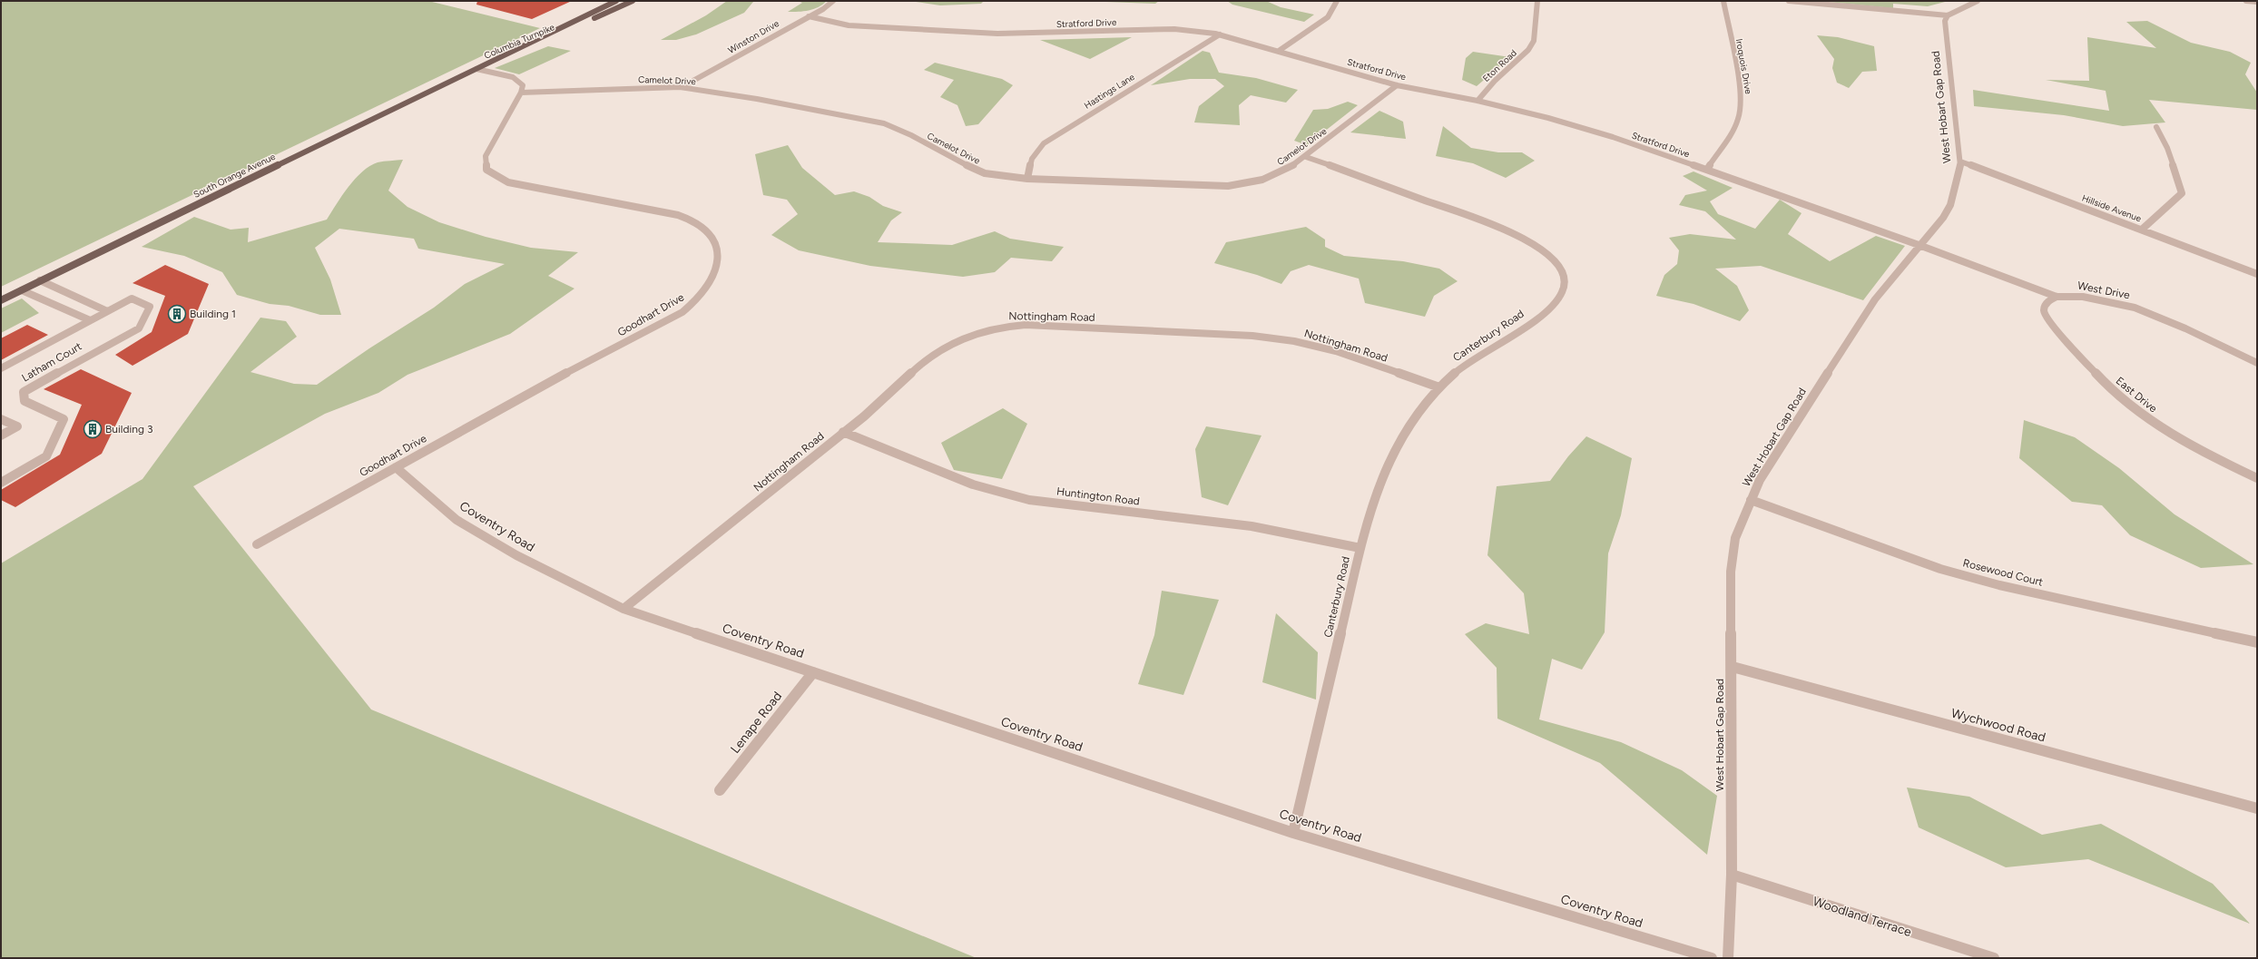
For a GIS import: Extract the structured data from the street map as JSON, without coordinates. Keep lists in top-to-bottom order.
{
  "streets": {
    "main road": ["Columbia Turnpike", "South Orange Avenue"],
    "street": [
      "Stratford Drive",
      "Winston Drive",
      "Eton Road",
      "Iroquois Drive",
      "Camelot Drive",
      "Hastings Lane",
      "West Hobart Gap Road",
      "Hillside Avenue",
      "West Drive",
      "Goodhart Drive",
      "Nottingham Road",
      "Canterbury Road",
      "Latham Court",
      "East Drive",
      "Huntington Road",
      "Coventry Road",
      "Rosewood Court",
      "Lenape Road",
      "Wychwood Road",
      "Woodland Terrace"
    ]
  },
  "crossings": [
    ["Stratford Drive", "Winston Drive"],
    ["Stratford Drive", "Eton Road"],
    ["Stratford Drive", "Iroquois Drive"],
    ["Stratford Drive", "Camelot Drive"],
    ["Stratford Drive", "Hastings Lane"],
    ["Stratford Drive", "West Hobart Gap Road"],
    ["Stratford Drive", "West Drive"],
    ["Winston Drive", "Camelot Drive"],
    ["Columbia Turnpike", "South Orange Avenue"],
    ["Camelot Drive", "Hastings Lane"],
    ["Camelot Drive", "Goodhart Drive"],
    ["Camelot Drive", "Canterbury Road"],
    ["West Hobart Gap Road", "Hillside Avenue"],
    ["West Hobart Gap Road", "West Drive"],
    ["West Hobart Gap Road", "Rosewood Court"],
    ["West Hobart Gap Road", "Wychwood Road"],
    ["West Hobart Gap Road", "Woodland Terrace"],
    ["West Drive", "East Drive"],
    ["Goodhart Drive", "Coventry Road"],
    ["Nottingham Road", "Canterbury Road"],
    ["Nottingham Road", "Huntington Road"],
    ["Nottingham Road", "Coventry Road"],
    ["Canterbury Road", "Huntington Road"],
    ["Canterbury Road", "Coventry Road"],
    ["Coventry Road", "Lenape Road"]
  ],
  "places": {
    "building": ["Building 1", "Building 3"]
  }
}
